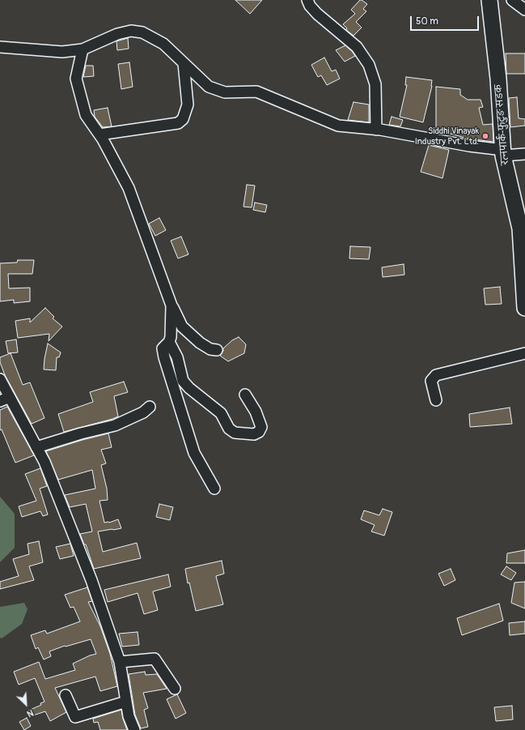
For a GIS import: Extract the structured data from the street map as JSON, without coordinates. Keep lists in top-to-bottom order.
{
  "streets": {
    "street": ["रत्नपार्क-फुटुङ सडक"]
  },
  "places": ["Siddhi Vinayak Industry Pvt. Ltd."],
  "scale_bar": "50 m",
  "north": "bottom right"
}
